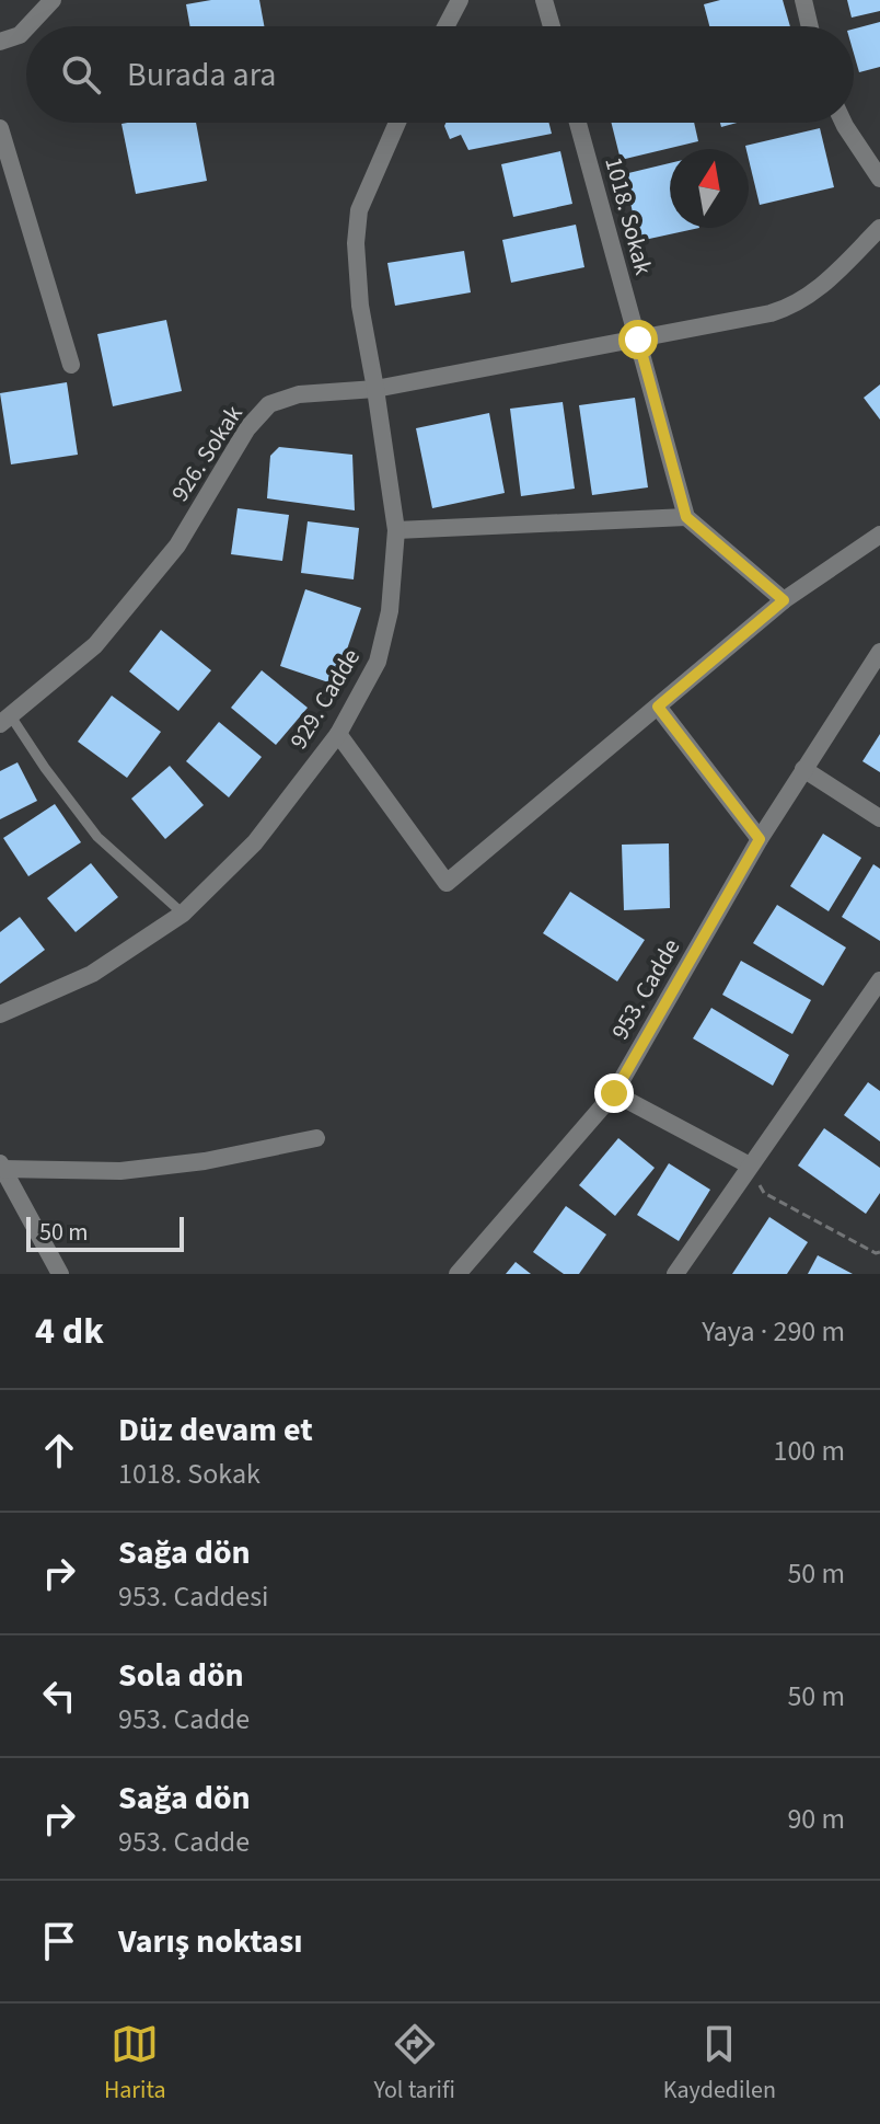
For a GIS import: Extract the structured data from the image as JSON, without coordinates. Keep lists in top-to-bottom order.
{
  "streets": {
    "street": [
      "1018. Sokak",
      "926. Sokak",
      "929. Cadde",
      "953. Cadde"
    ]
  },
  "crossings": [
    ["1018. Sokak", "926. Sokak"],
    ["926. Sokak", "929. Cadde"]
  ],
  "scale_bar": "50 m",
  "north": "top",
  "page": {
    "search": "Burada ara",
    "scale": "50 m",
    "heading": ["4 dk", "Yaya · 290 m"],
    "list": [
      ["Düz devam et", "1018. Sokak", "100 m"],
      ["Sağa dön", "953. Caddesi", "50 m"],
      ["Sola dön", "953. Cadde", "50 m"],
      ["Sağa dön", "953. Cadde", "90 m"],
      "Varış noktası"
    ],
    "nav": ["Harita", "Yol tarifi", "Kaydedilen"]
  }
}
